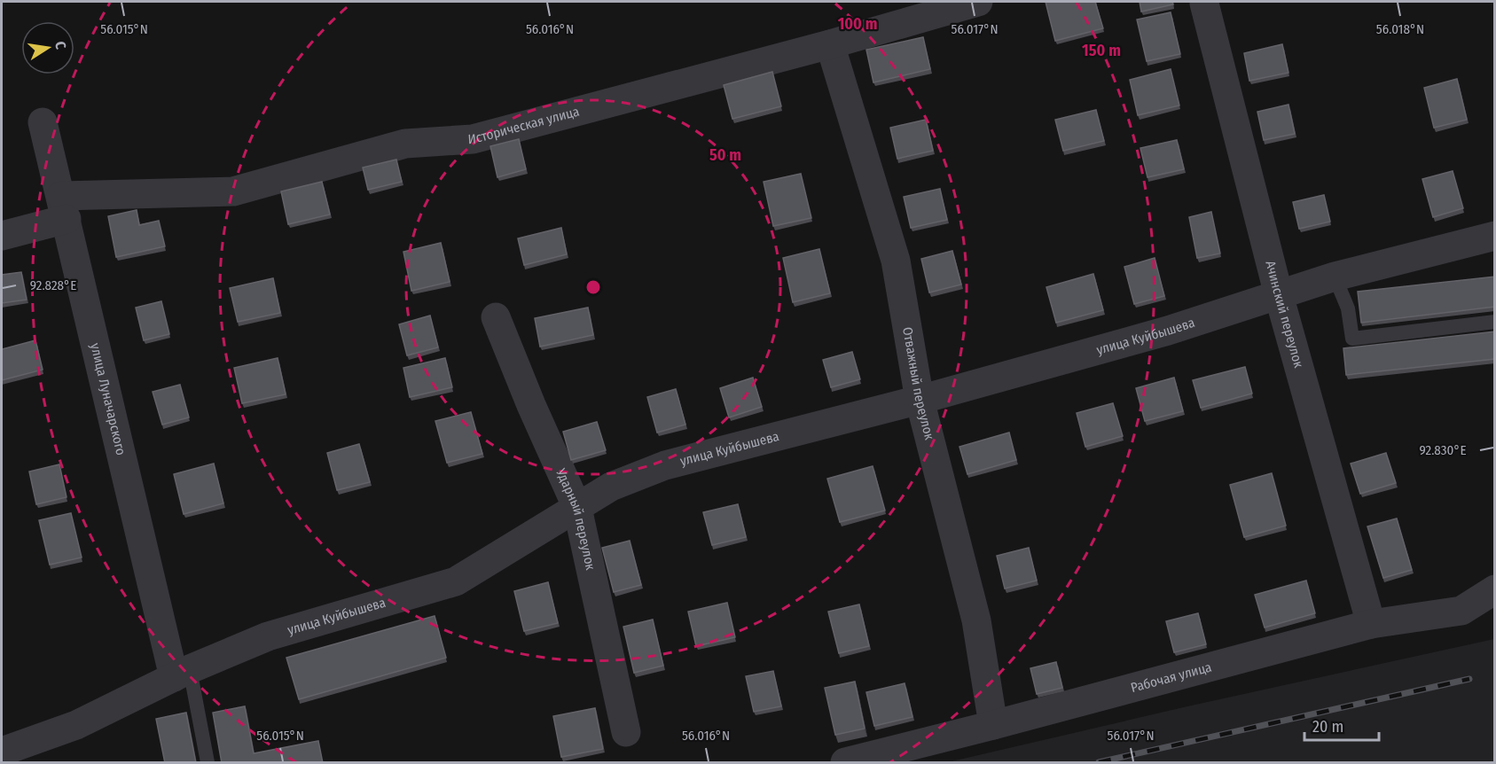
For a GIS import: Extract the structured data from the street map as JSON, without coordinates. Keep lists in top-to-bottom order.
{
  "streets": {
    "street": [
      "Историческая улица",
      "Ачинский переулок",
      "улица Куйбышева",
      "Отважный переулок",
      "улица Луначарского",
      "Ударный переулок",
      "Рабочая улица"
    ]
  },
  "crossings": [
    ["Историческая улица", "Отважный переулок"],
    ["Историческая улица", "улица Луначарского"],
    ["Ачинский переулок", "улица Куйбышева"],
    ["Ачинский переулок", "Рабочая улица"],
    ["улица Куйбышева", "Отважный переулок"],
    ["улица Куйбышева", "улица Луначарского"],
    ["улица Куйбышева", "Ударный переулок"],
    ["Отважный переулок", "Рабочая улица"]
  ],
  "scale_bar": "20 m",
  "north": "right",
  "coordinates": [
    "56.015°N",
    "56.016°N",
    "56.017°N",
    "56.018°N",
    "92.828°E",
    "92.830°E"
  ],
  "rings": ["100 m", "150 m", "50 m"]
}
